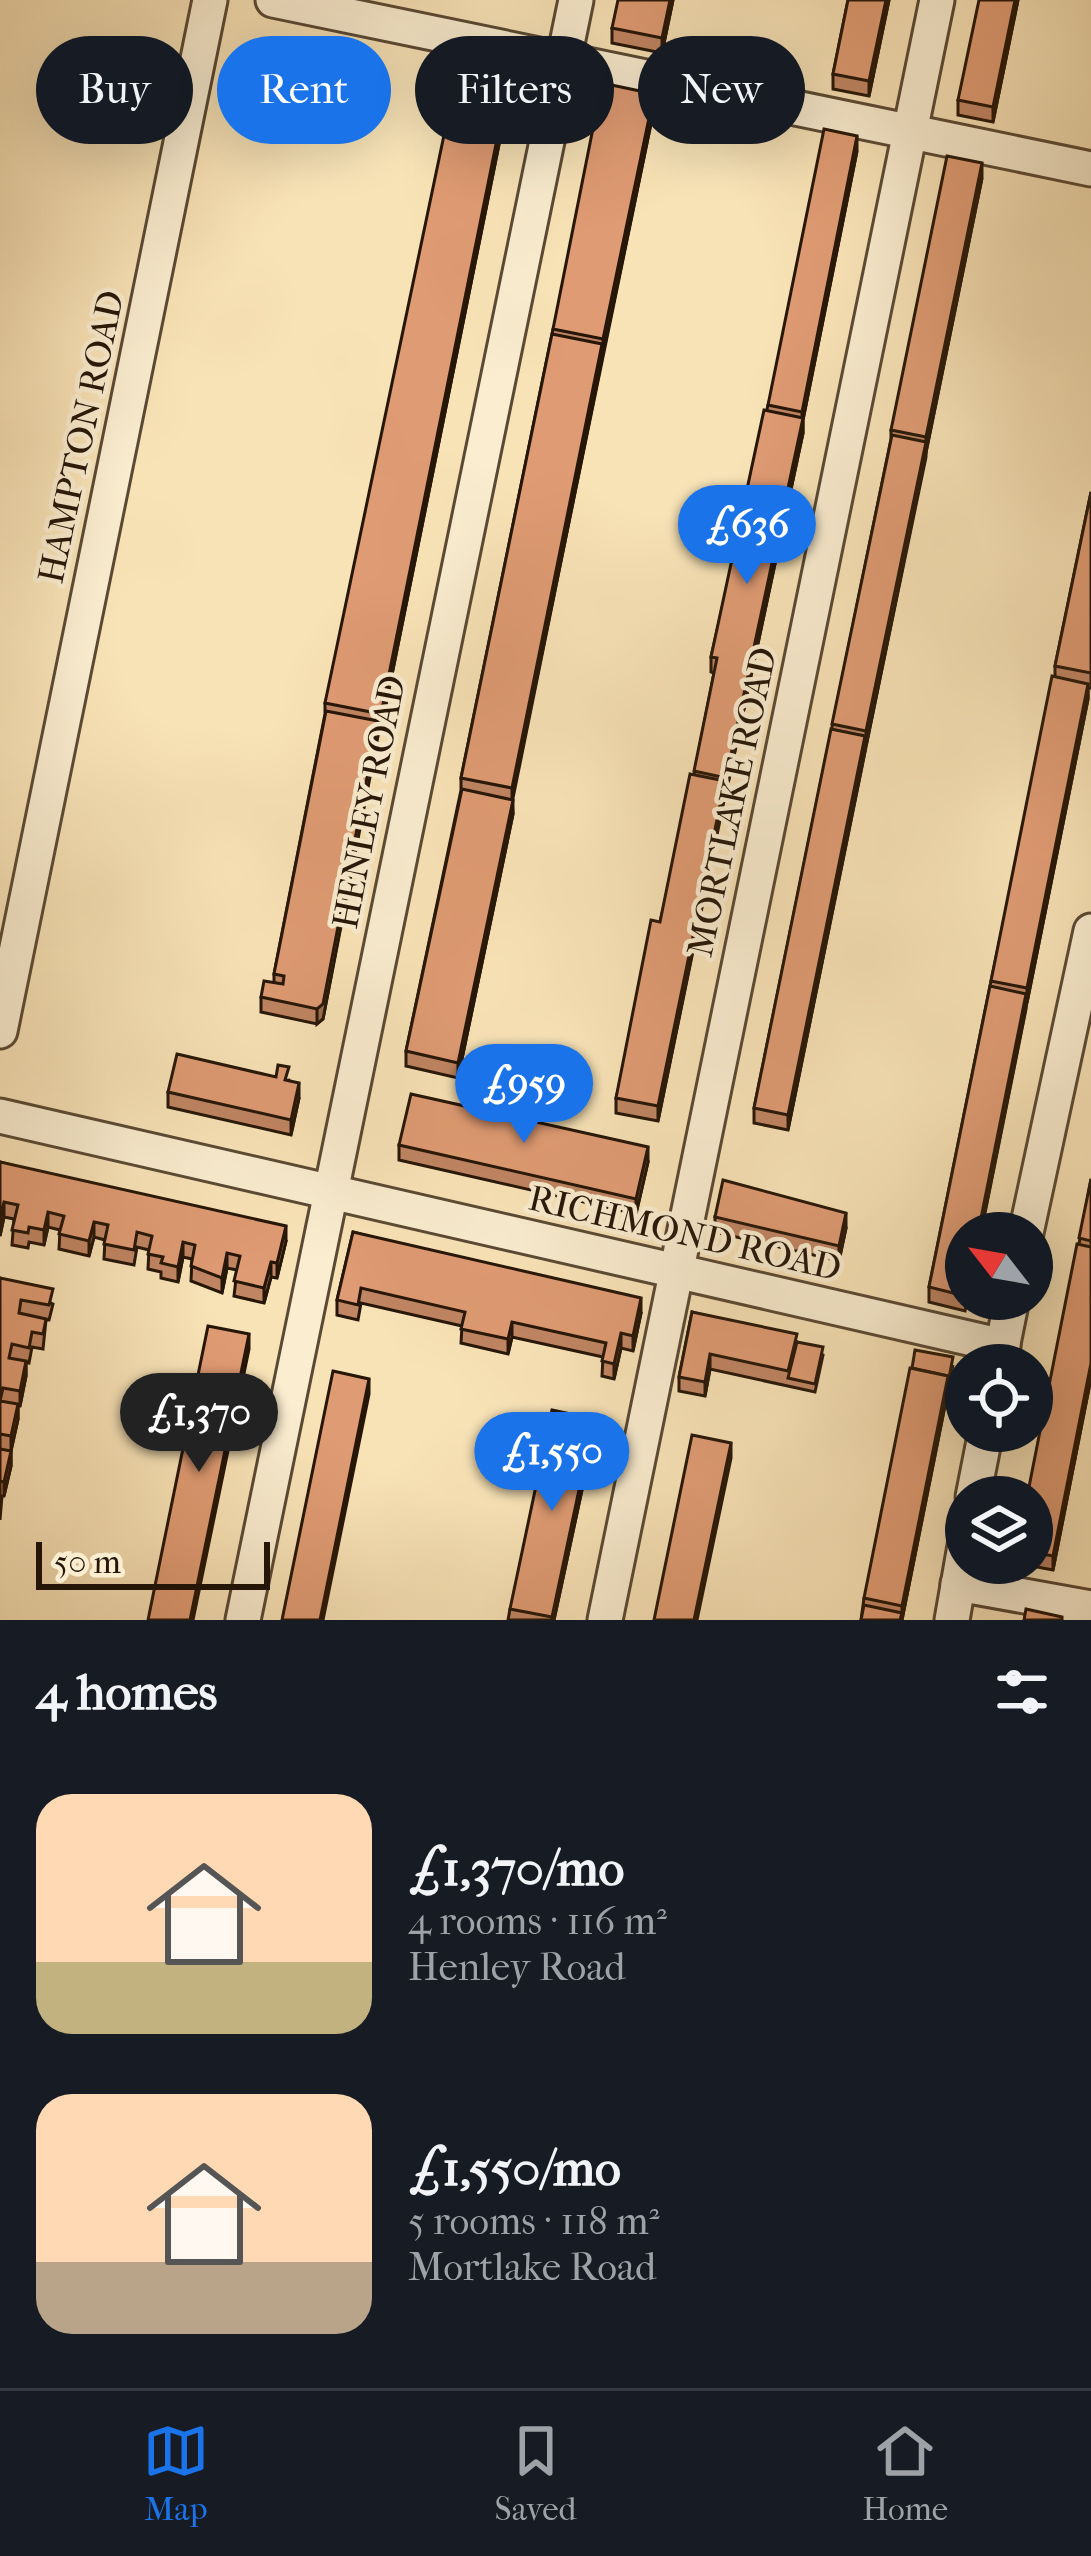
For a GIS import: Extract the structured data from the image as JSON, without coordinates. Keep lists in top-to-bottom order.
{
  "streets": {
    "street": [
      "HAMPTON ROAD",
      "HENLEY ROAD",
      "MORTLAKE ROAD",
      "RICHMOND ROAD"
    ]
  },
  "crossings": [
    ["HENLEY ROAD", "RICHMOND ROAD"],
    ["MORTLAKE ROAD", "RICHMOND ROAD"]
  ],
  "scale_bar": "50 m",
  "north": "top left",
  "page": {
    "chip": [
      "Buy",
      "Rent",
      "Filters",
      "New"
    ],
    "price": [
      "£636",
      "£959",
      "£1,370",
      "£1,550"
    ],
    "scale": "50 m",
    "heading": "4 homes",
    "list": [
      {
        "name": "£1,370/mo",
        "note": "4 rooms · 116 m² · Henley Road"
      },
      {
        "name": "£1,550/mo",
        "note": "5 rooms · 118 m² · Mortlake Road"
      }
    ],
    "tabs": ["Map", "Saved", "Home"]
  }
}
